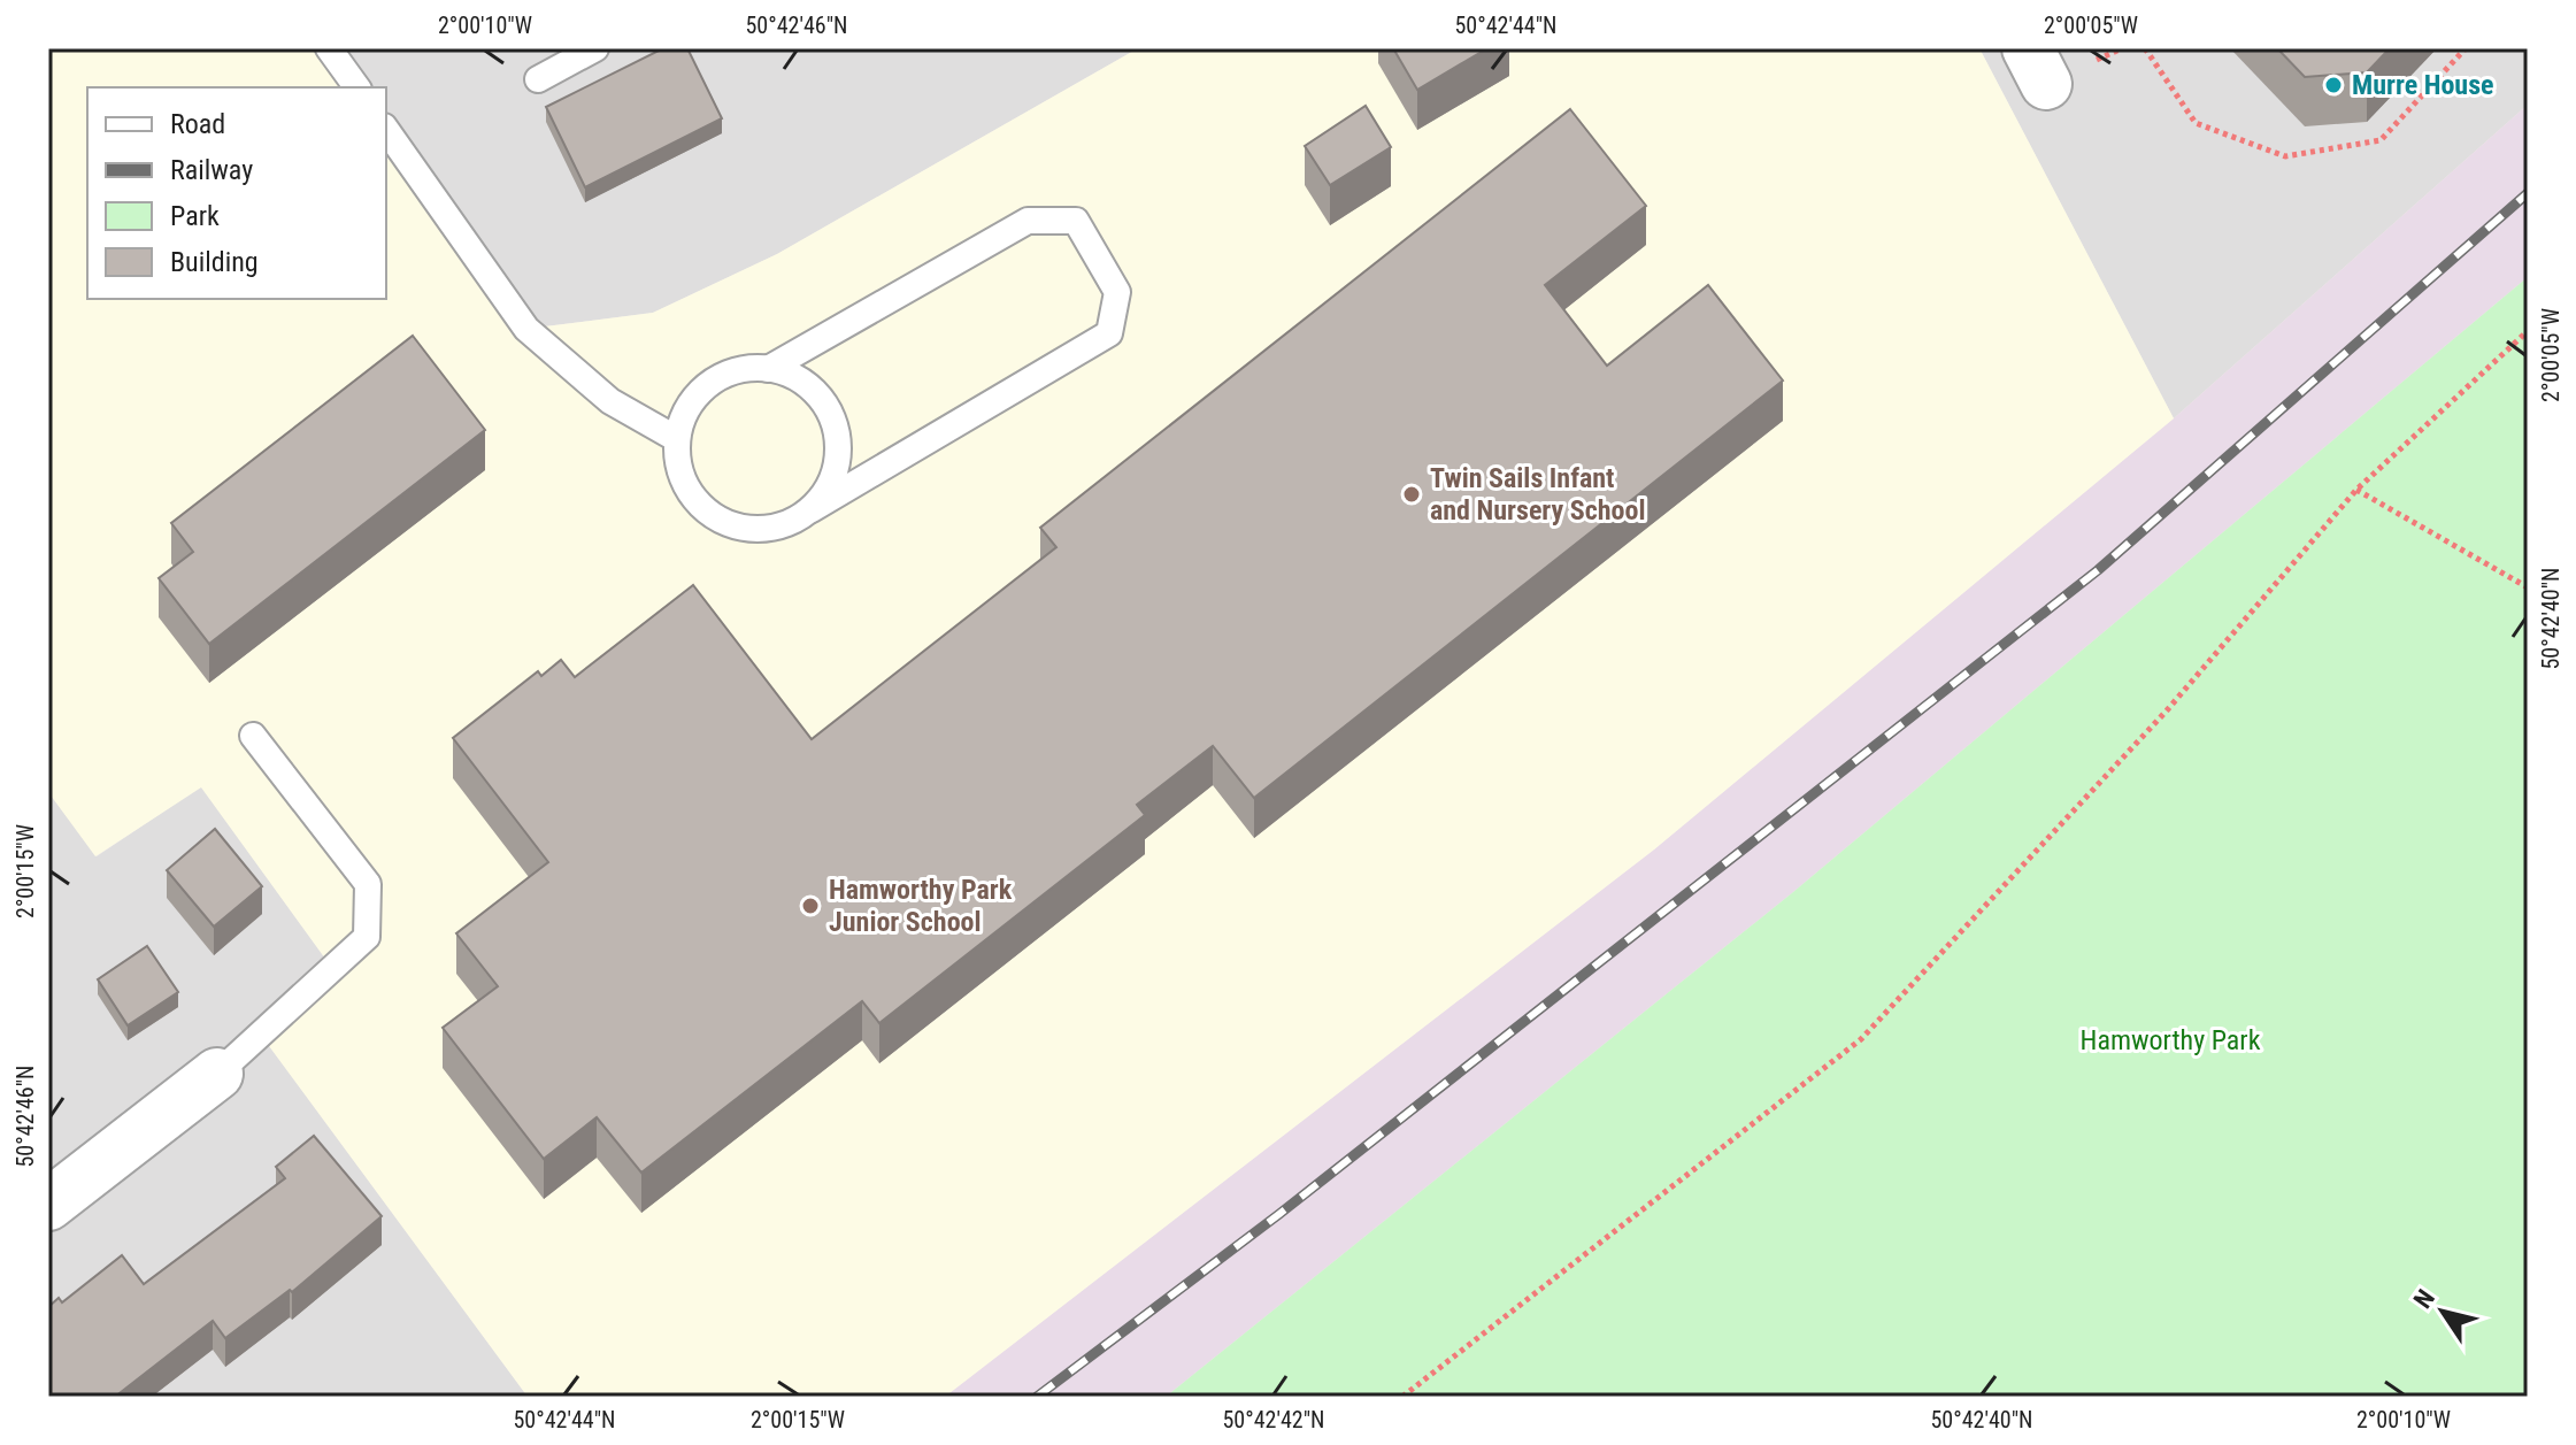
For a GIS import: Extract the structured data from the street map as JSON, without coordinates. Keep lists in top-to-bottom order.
{
  "parks": ["Hamworthy Park"],
  "places": ["Murre House", "Twin Sails Infant and Nursery School", "Hamworthy Park Junior School"],
  "legend": [
    "Road",
    "Railway",
    "Park",
    "Building"
  ],
  "north": "top left",
  "coordinates": [
    "2°00'10\"W",
    "50°42'46\"N",
    "50°42'44\"N",
    "2°00'05\"W",
    "50°42'40\"N",
    "2°00'15\"W",
    "50°42'42\"N"
  ]
}
